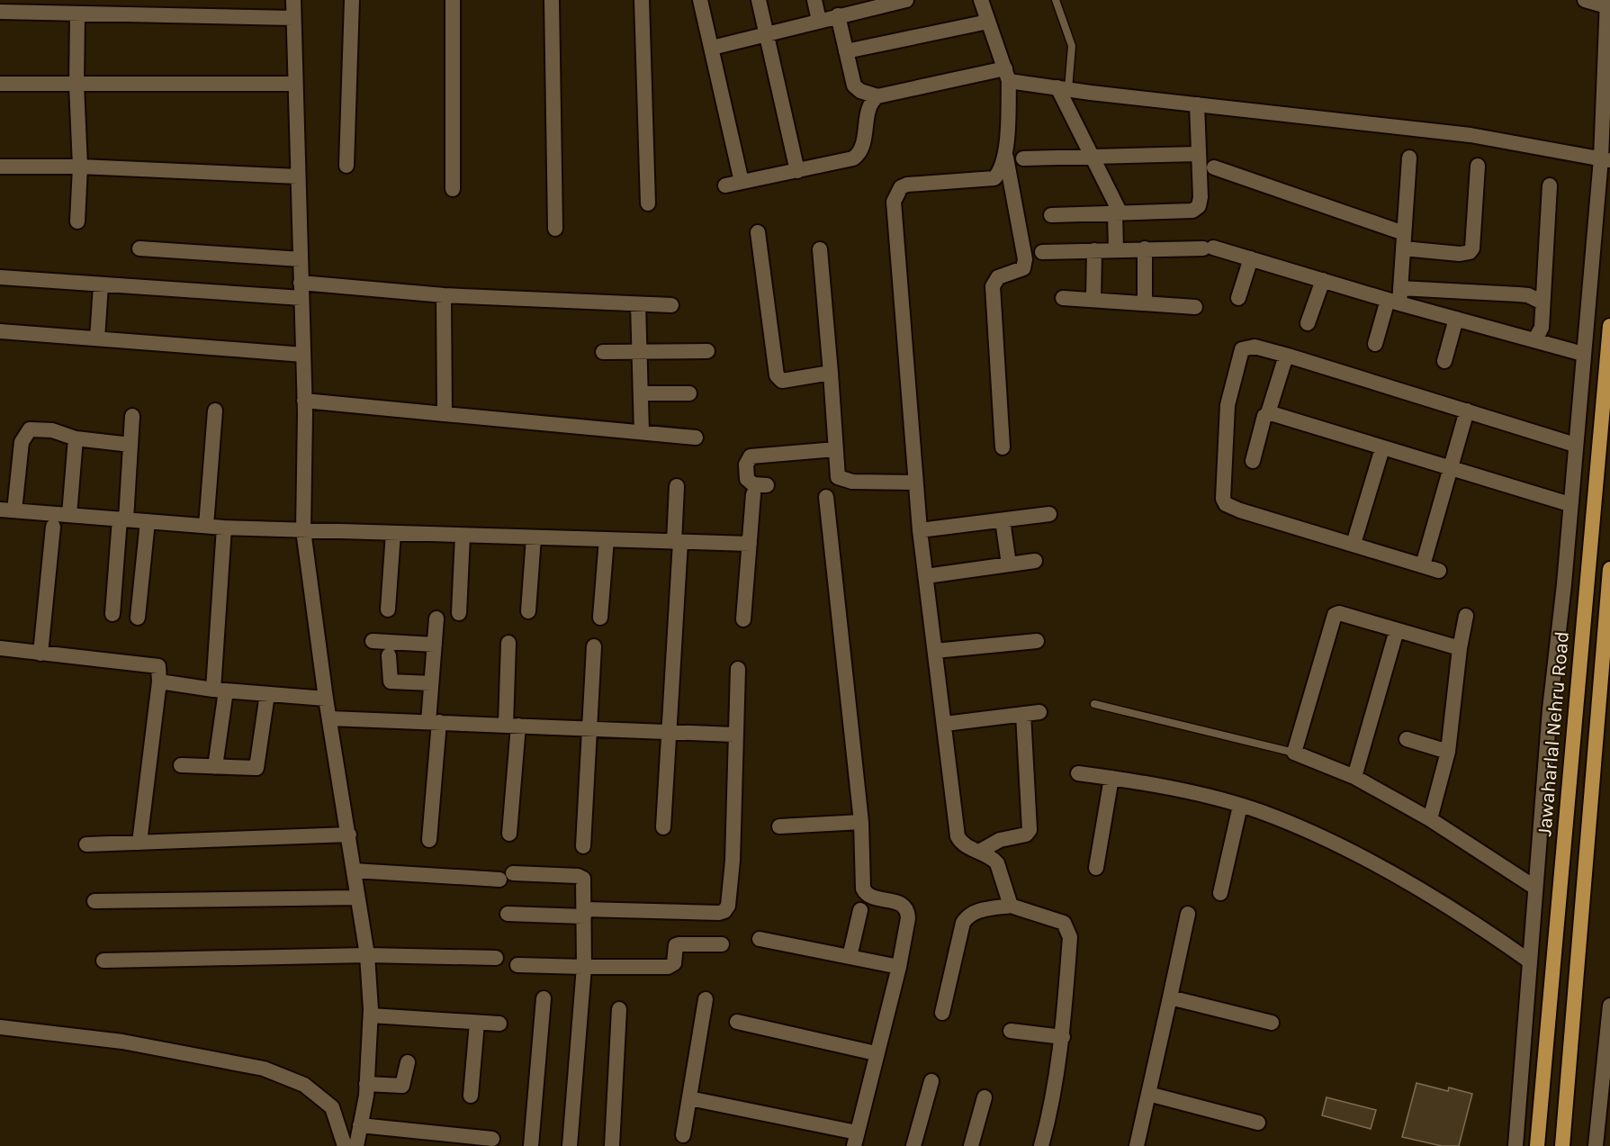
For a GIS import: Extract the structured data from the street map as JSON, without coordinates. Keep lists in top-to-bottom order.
{
  "streets": {
    "main road": ["Jawaharlal Nehru Road"]
  }
}
